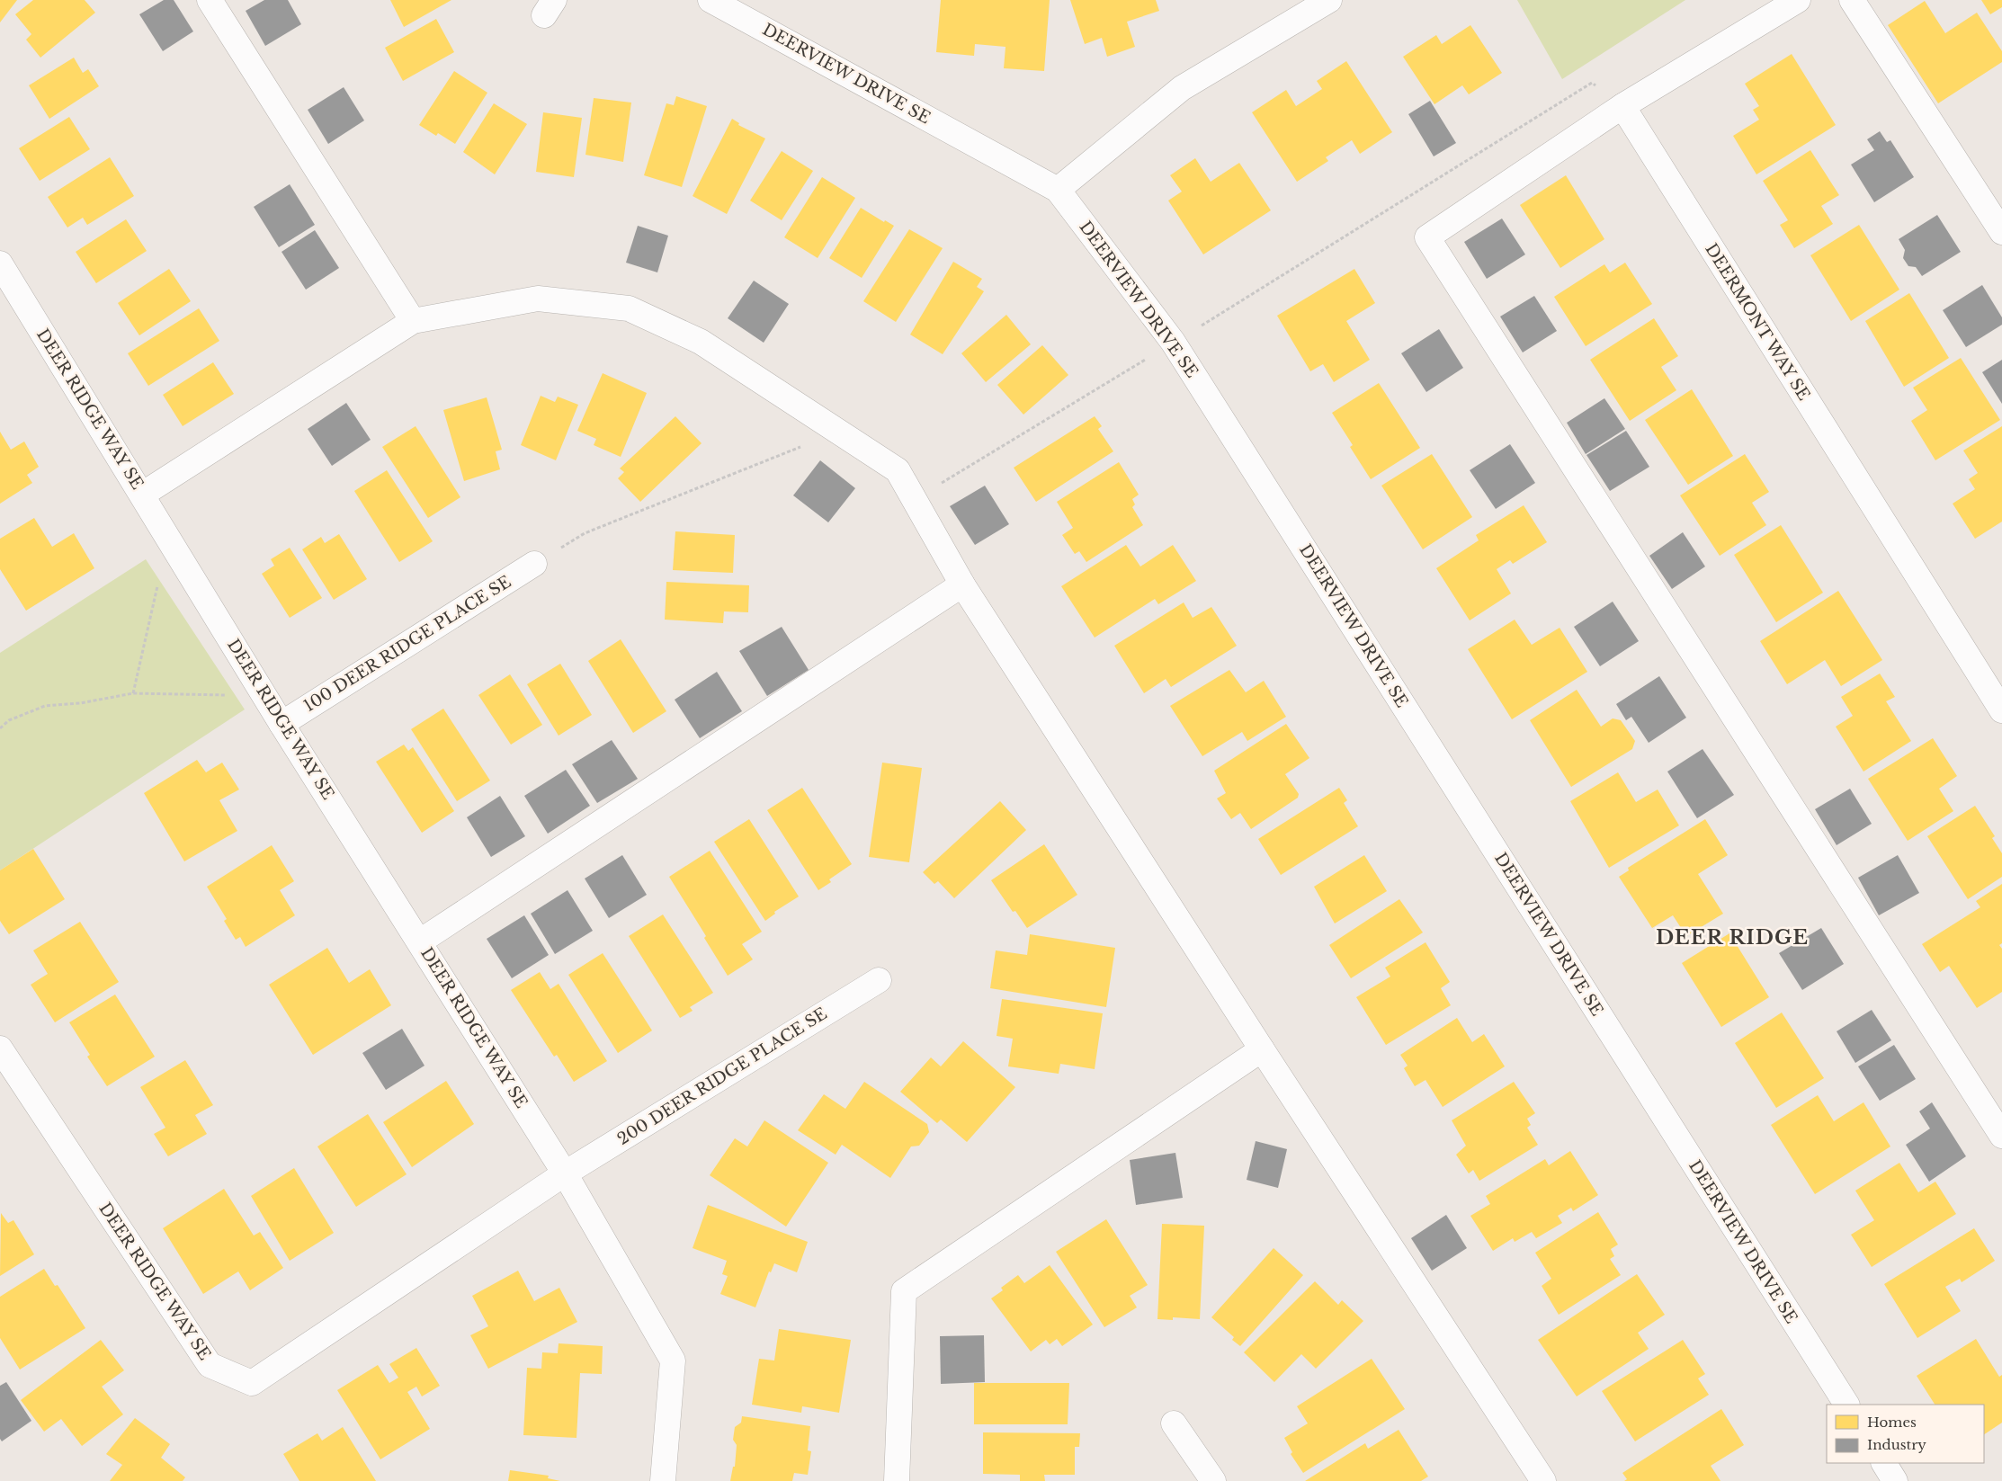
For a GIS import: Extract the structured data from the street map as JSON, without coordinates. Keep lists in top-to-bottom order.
{
  "streets": {
    "street": [
      "DEERVIEW DRIVE SE",
      "DEERMONT WAY SE",
      "DEER RIDGE WAY SE",
      "100 DEER RIDGE PLACE SE",
      "200 DEER RIDGE PLACE SE"
    ]
  },
  "crossings": [
    ["DEER RIDGE WAY SE", "100 DEER RIDGE PLACE SE"],
    ["DEER RIDGE WAY SE", "200 DEER RIDGE PLACE SE"]
  ],
  "districts": ["DEER RIDGE"],
  "legend": ["Homes", "Industry"]
}
